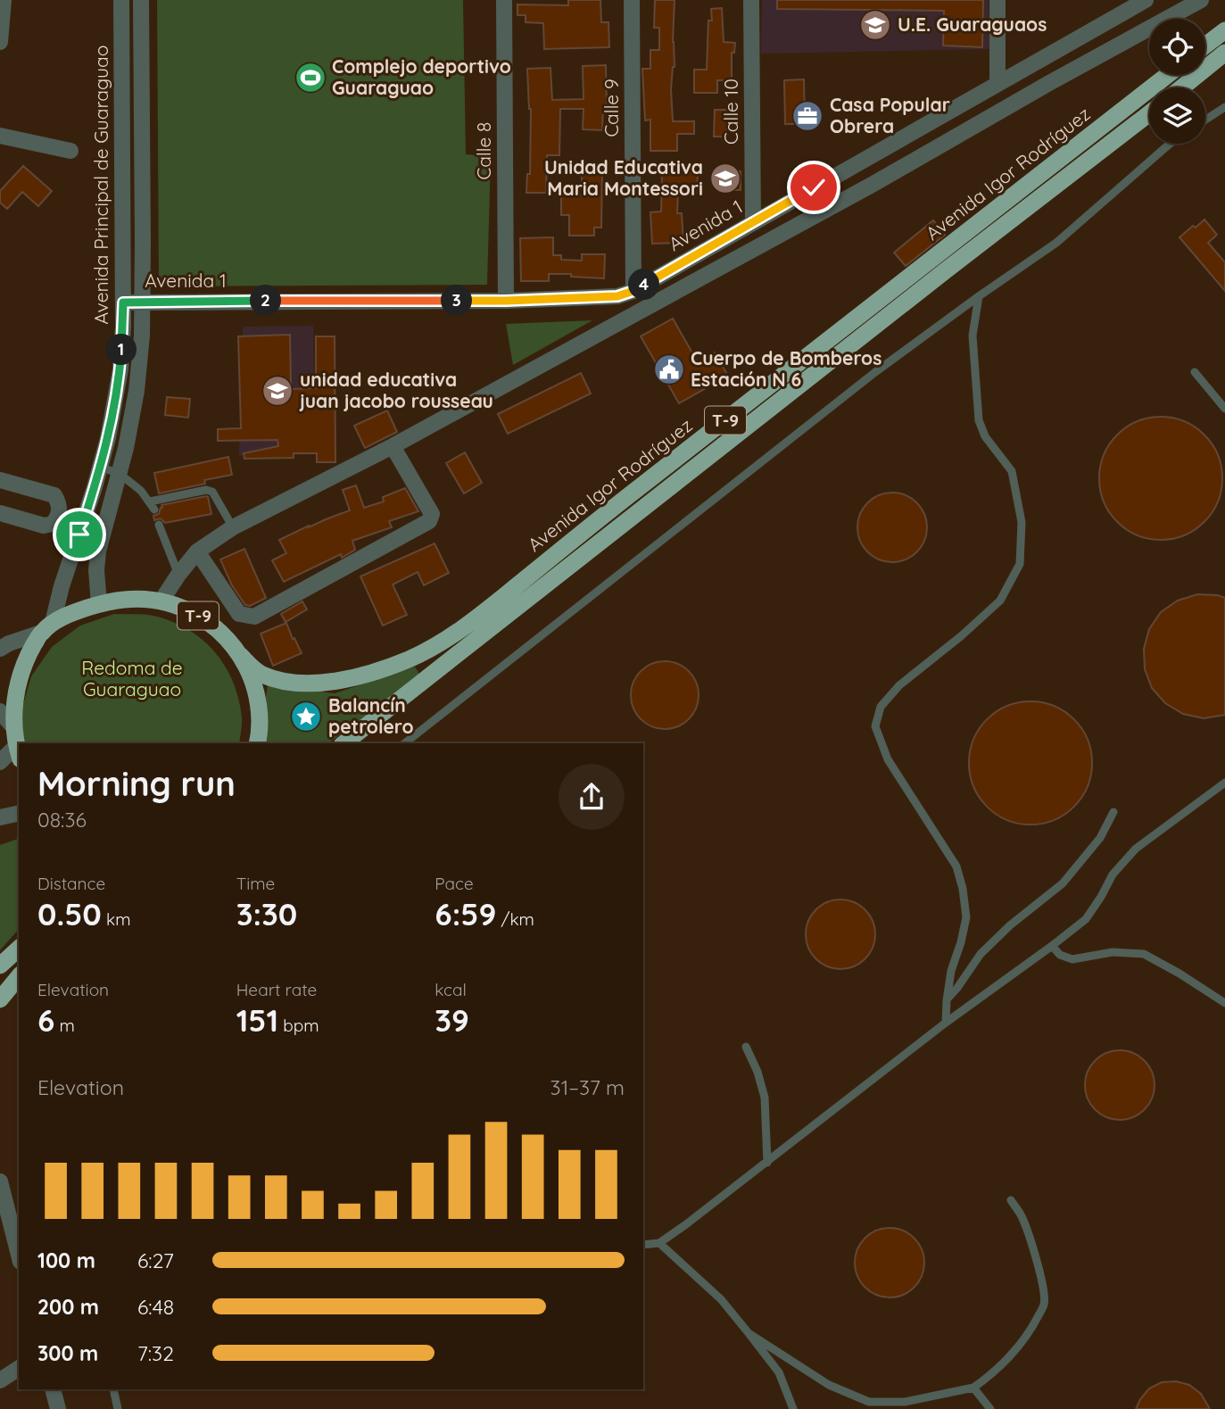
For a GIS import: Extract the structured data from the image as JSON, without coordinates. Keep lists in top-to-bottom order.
{
  "streets": {
    "highway": ["Avenida Igor Rodríguez", "T-9"],
    "street": [
      "Calle 9",
      "Calle 10",
      "Calle 8",
      "Avenida Principal de Guaraguao",
      "Avenida 1"
    ]
  },
  "crossings": [
    ["Calle 9", "Avenida 1"],
    ["Calle 10", "Avenida 1"],
    ["Calle 8", "Avenida 1"],
    ["Avenida Igor Rodríguez", "T-9"],
    ["Avenida Principal de Guaraguao", "Avenida 1"],
    ["Avenida Principal de Guaraguao", "T-9"]
  ],
  "parks": ["Redoma de Guaraguao"],
  "places": {
    "school or university": ["U.E. Guaraguaos", "Unidad Educativa Maria Montessori", "unidad educativa juan jacobo rousseau"],
    "sports": ["Complejo deportivo Guaraguao"],
    "office": ["Casa Popular Obrera"],
    "public building": ["Cuerpo de Bomberos Estación N 6"],
    "place": ["Balancín petrolero"]
  },
  "page": {
    "pins": [
      "4",
      "2",
      "3",
      "1"
    ],
    "heading": ["Morning run", "08:36"],
    "stats": [
      ["Distance", "0.50 km"],
      ["Time", "3:30"],
      ["Pace", "6:59 /km"],
      ["Elevation", "6 m"],
      ["Heart rate", "151 bpm"],
      ["kcal", "39"]
    ],
    "chart": ["Elevation", "31–37 m"],
    "list": [
      {
        "name": "100 m",
        "note": "6:27"
      },
      {
        "name": "200 m",
        "note": "6:48"
      },
      {
        "name": "300 m",
        "note": "7:32"
      }
    ]
  }
}
